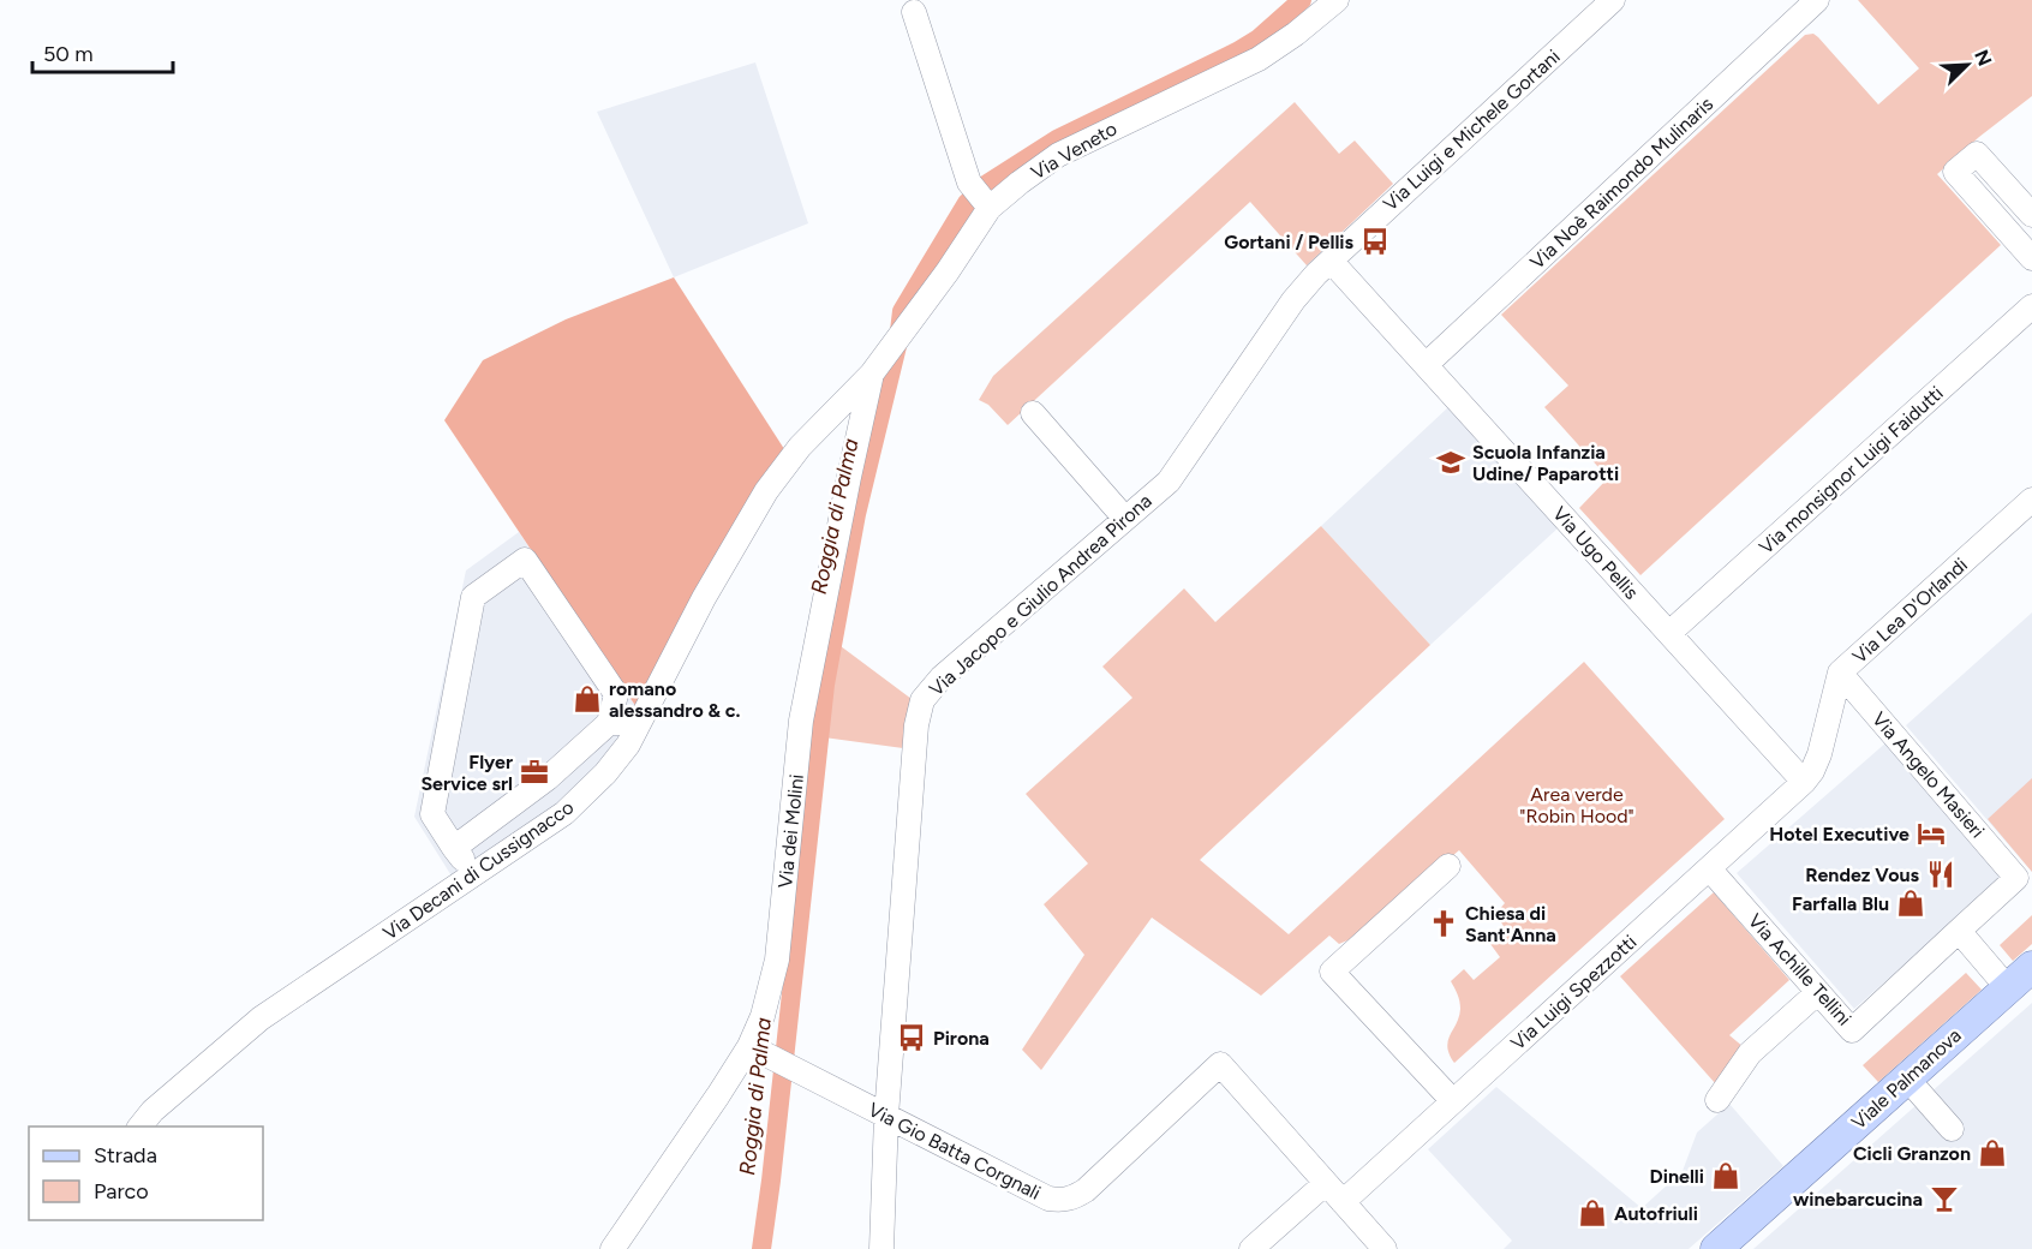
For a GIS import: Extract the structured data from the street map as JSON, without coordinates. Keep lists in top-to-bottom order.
{
  "streets": {
    "main road": ["Viale Palmanova"],
    "street": [
      "Via Luigi e Michele Gortani",
      "Via Veneto",
      "Via Noè Raimondo Mulinaris",
      "Via monsignor Luigi Faidutti",
      "Via Ugo Pellis",
      "Via Jacopo e Giulio Andrea Pirona",
      "Via Lea D'Orlandi",
      "Via Angelo Masieri",
      "Via dei Molini",
      "Via Decani di Cussignacco",
      "Via Achille Tellini",
      "Via Luigi Spezzotti",
      "Via Gio Batta Corgnali"
    ]
  },
  "crossings": [
    ["Via Luigi e Michele Gortani", "Via Ugo Pellis"],
    ["Via Luigi e Michele Gortani", "Via Jacopo e Giulio Andrea Pirona"],
    ["Via Veneto", "Via dei Molini"],
    ["Via Veneto", "Via Decani di Cussignacco"],
    ["Via Noè Raimondo Mulinaris", "Via Ugo Pellis"],
    ["Via monsignor Luigi Faidutti", "Via Ugo Pellis"],
    ["Via Ugo Pellis", "Via Jacopo e Giulio Andrea Pirona"],
    ["Via Ugo Pellis", "Via Lea D'Orlandi"],
    ["Via Ugo Pellis", "Via Luigi Spezzotti"],
    ["Via Jacopo e Giulio Andrea Pirona", "Via Gio Batta Corgnali"],
    ["Via Lea D'Orlandi", "Via Angelo Masieri"],
    ["Via Lea D'Orlandi", "Via Luigi Spezzotti"],
    ["Via Angelo Masieri", "Via Achille Tellini"],
    ["Via dei Molini", "Via Decani di Cussignacco"],
    ["Via dei Molini", "Via Gio Batta Corgnali"],
    ["Via Achille Tellini", "Via Luigi Spezzotti"],
    ["Via Luigi Spezzotti", "Via Gio Batta Corgnali"]
  ],
  "water": ["Roggia di Palma"],
  "parks": ["Area verde \"Robin Hood\""],
  "places": {
    "bus stop": ["Gortani / Pellis", "Pirona"],
    "school or university": ["Scuola Infanzia Udine/ Paparotti"],
    "shop": [
      "romano alessandro & c.",
      "Farfalla Blu",
      "Cicli Granzon",
      "Dinelli",
      "Autofriuli"
    ],
    "office": ["Flyer Service srl"],
    "hotel": ["Hotel Executive"],
    "restaurant": ["Rendez Vous"],
    "church": ["Chiesa di Sant'Anna"],
    "bar": ["winebarcucina"]
  },
  "legend": ["Strada", "Parco"],
  "scale_bar": "50 m",
  "north": "top right"
}
